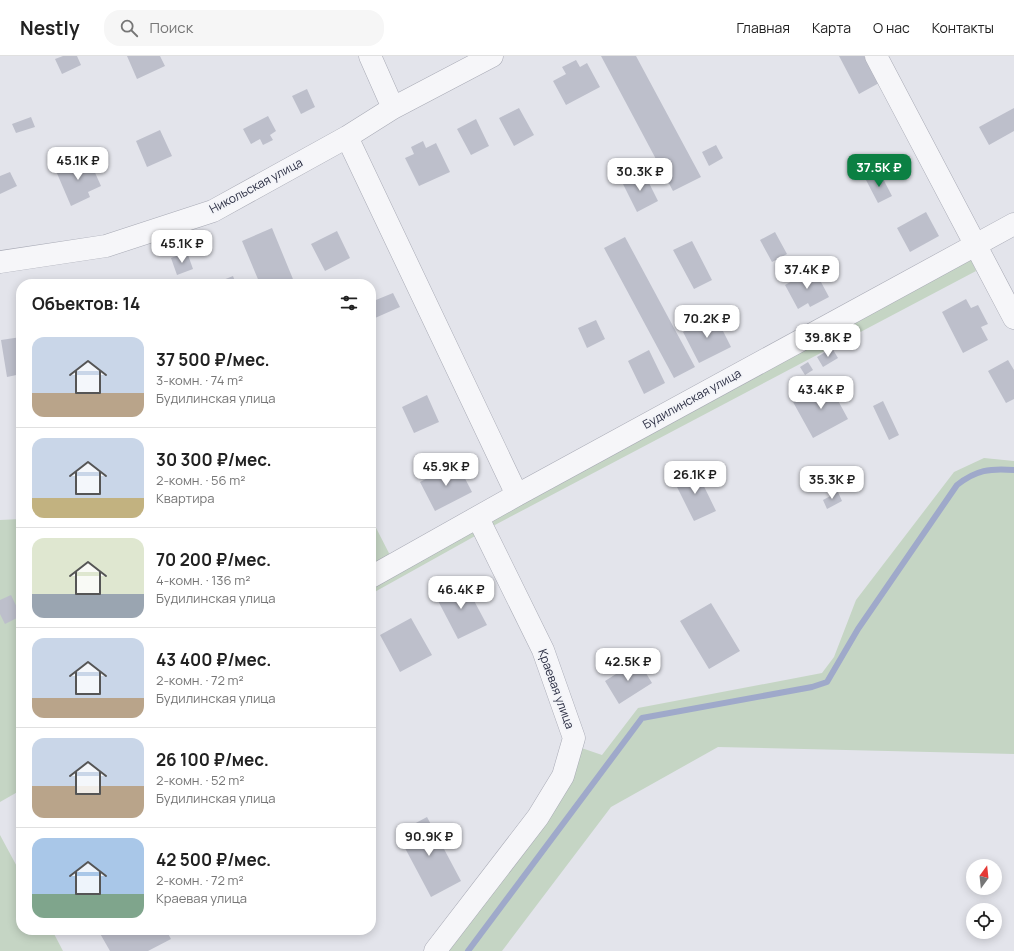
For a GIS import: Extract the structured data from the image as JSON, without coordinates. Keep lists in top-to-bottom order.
{
  "streets": {
    "street": ["Никольская улица", "Будилинская улица", "Краевая улица"]
  },
  "crossings": [
    ["Будилинская улица", "Краевая улица"]
  ],
  "north": "top",
  "page": {
    "header": "Nestly",
    "search": "Поиск",
    "nav": [
      "Главная",
      "Карта",
      "О нас",
      "Контакты"
    ],
    "price": [
      "45.1K ₽",
      "37.5K ₽",
      "30.3K ₽",
      "45.1K ₽",
      "37.4K ₽",
      "70.2K ₽",
      "39.8K ₽",
      "43.4K ₽",
      "45.9K ₽",
      "26.1K ₽",
      "35.3K ₽",
      "46.4K ₽",
      "42.5K ₽",
      "90.9K ₽"
    ],
    "heading": "Объектов: 14",
    "list": [
      {
        "name": "37 500 ₽/мес.",
        "note": "3-комн. · 74 m² · Будилинская улица"
      },
      {
        "name": "30 300 ₽/мес.",
        "note": "2-комн. · 56 m² · Квартира"
      },
      {
        "name": "70 200 ₽/мес.",
        "note": "4-комн. · 136 m² · Будилинская улица"
      },
      {
        "name": "43 400 ₽/мес.",
        "note": "2-комн. · 72 m² · Будилинская улица"
      },
      {
        "name": "26 100 ₽/мес.",
        "note": "2-комн. · 52 m² · Будилинская улица"
      },
      {
        "name": "42 500 ₽/мес.",
        "note": "2-комн. · 72 m² · Краевая улица"
      }
    ]
  }
}
